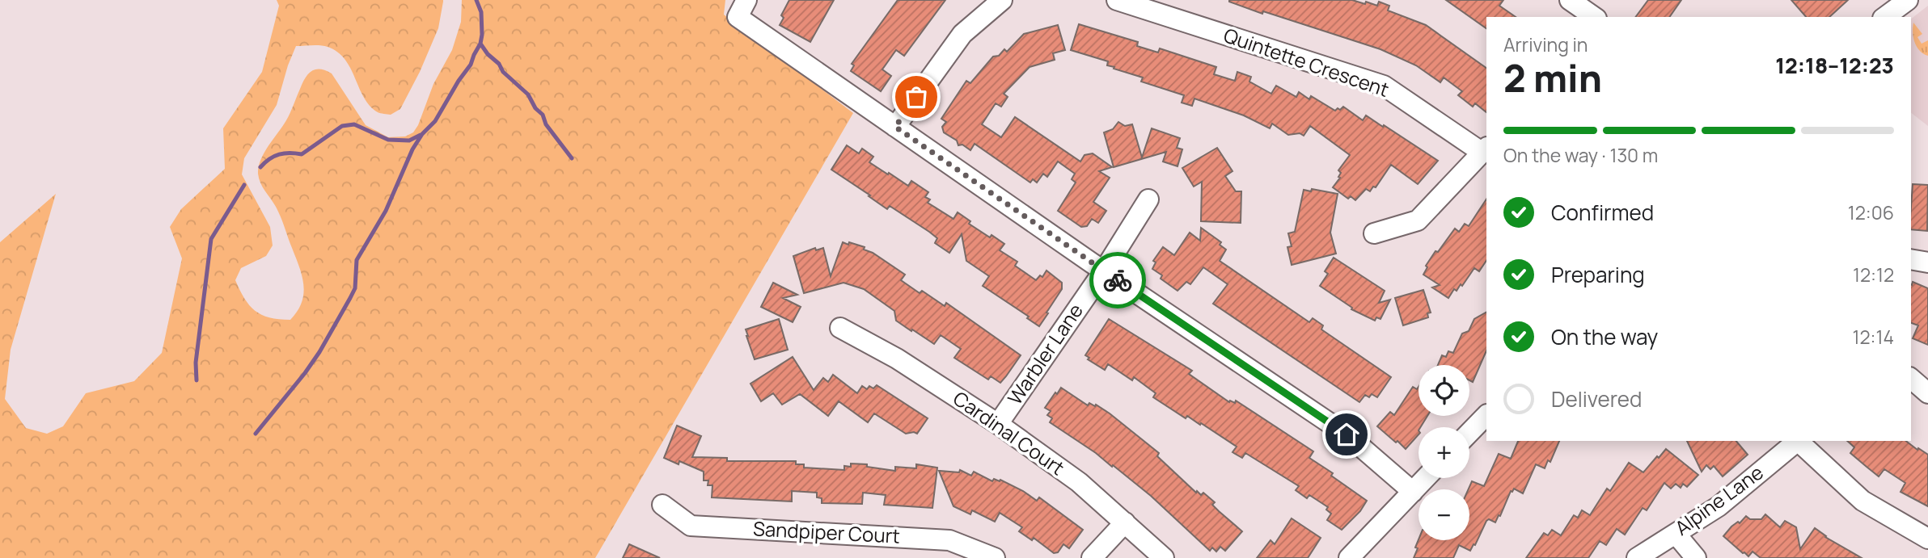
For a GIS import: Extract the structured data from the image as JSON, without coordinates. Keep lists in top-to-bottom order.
{
  "streets": {
    "street": [
      "Quintette Crescent",
      "Warbler Lane",
      "Cardinal Court",
      "Alpine Lane",
      "Sandpiper Court"
    ]
  },
  "crossings": [
    ["Warbler Lane", "Cardinal Court"]
  ],
  "page": {
    "heading": ["2 min", "Arriving in", "12:18–12:23"],
    "bar": "On the way · 130 m",
    "list": [
      ["Confirmed", "12:06"],
      ["Preparing", "12:12"],
      ["On the way", "12:14"],
      "Delivered"
    ],
    "map_buttons": ["+", "−"]
  }
}
